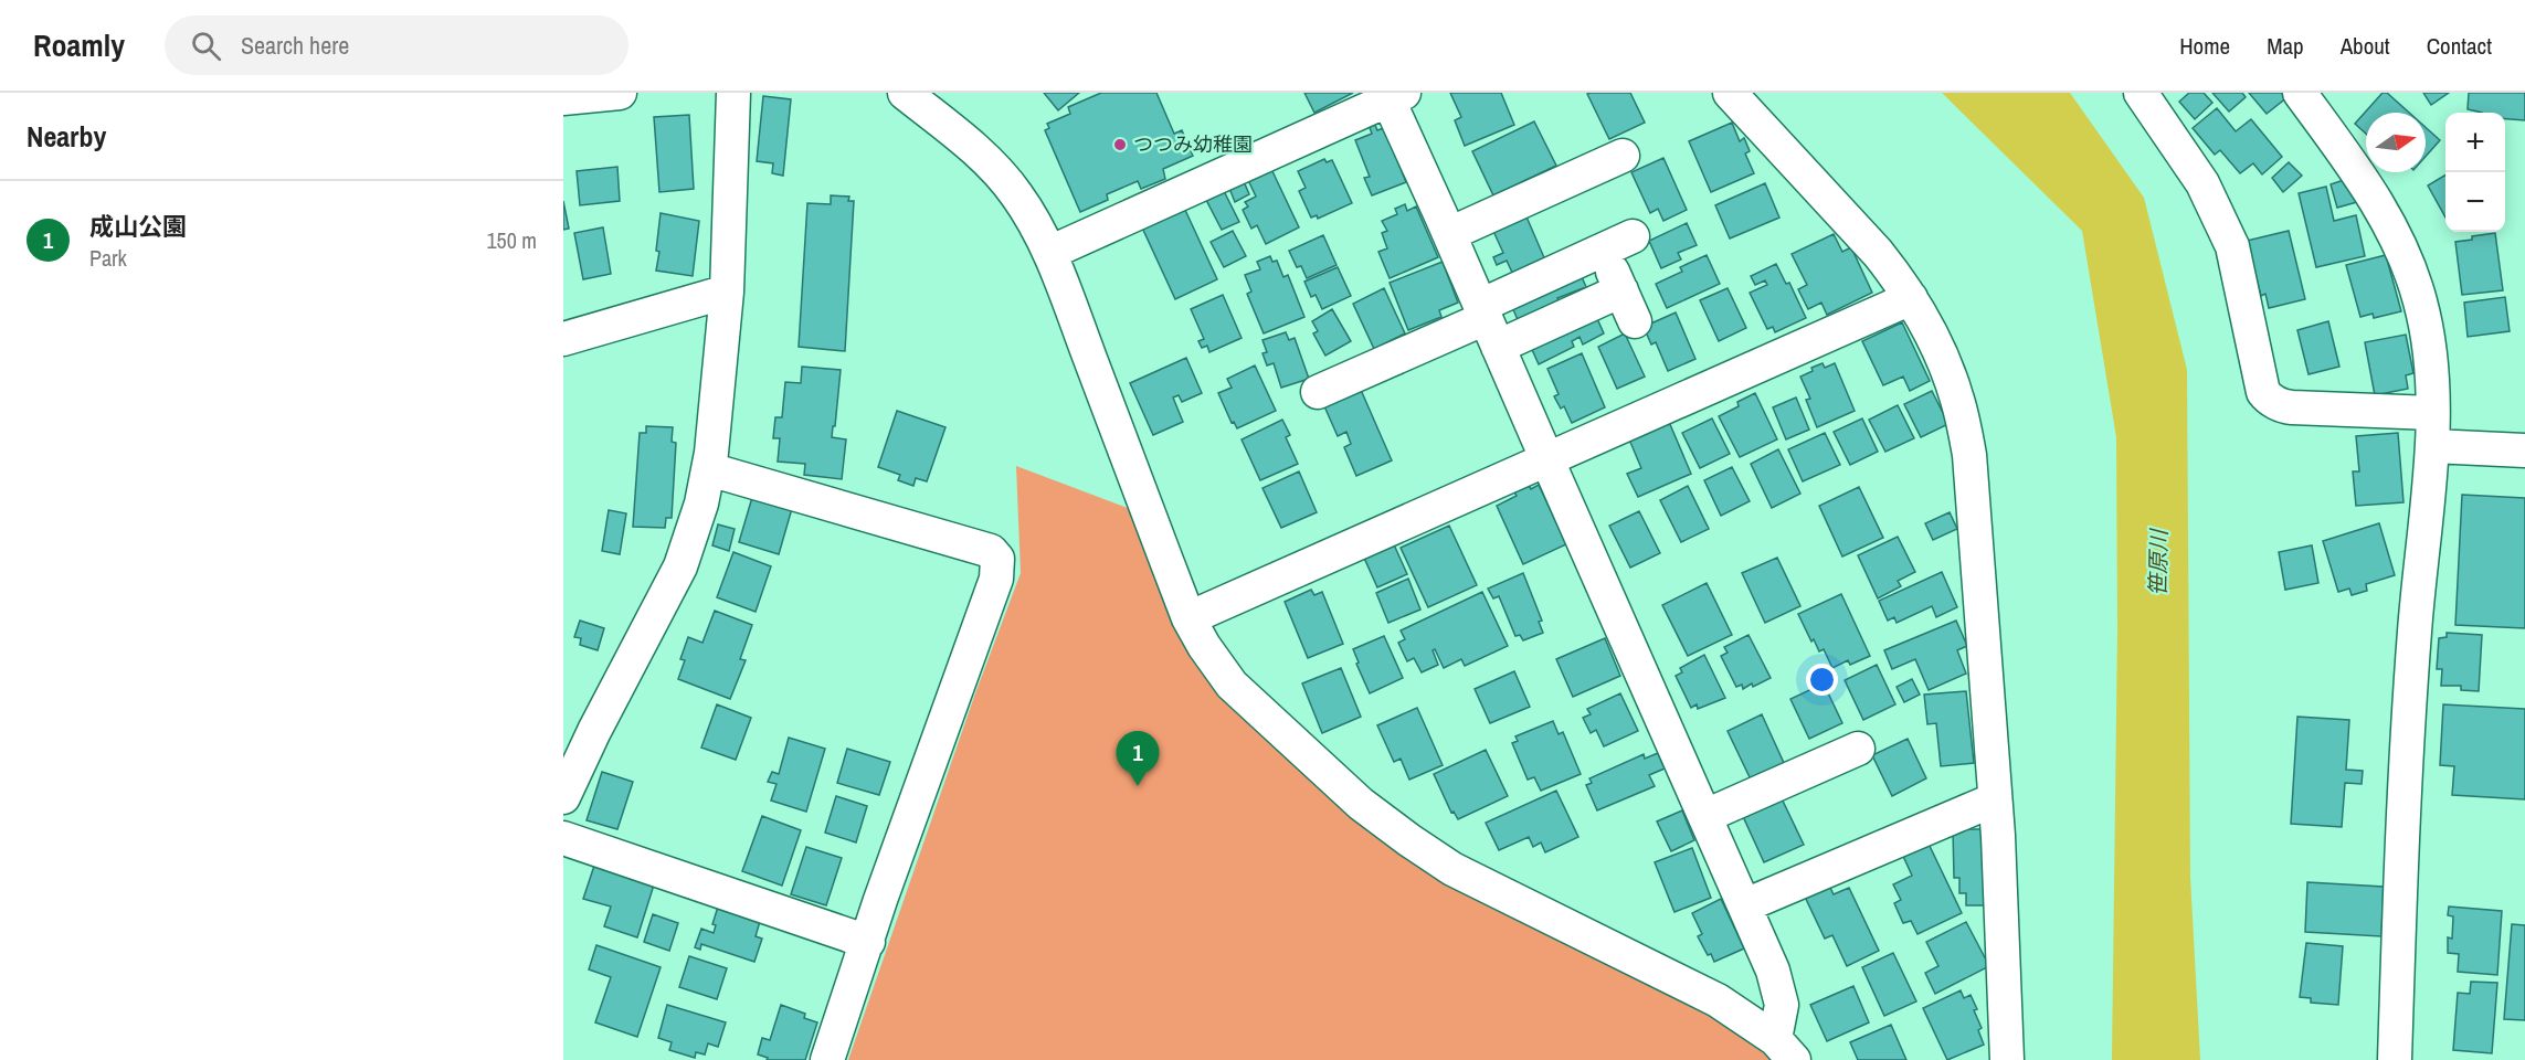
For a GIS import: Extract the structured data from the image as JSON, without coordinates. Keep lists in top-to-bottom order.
{
  "water": ["笹原川"],
  "places": ["つつみ幼稚園"],
  "north": "right",
  "page": {
    "header": "Roamly",
    "search": "Search here",
    "nav": [
      "Home",
      "Map",
      "About",
      "Contact"
    ],
    "heading": "Nearby",
    "map_buttons": ["+", "−"],
    "list": [
      {
        "mark": "1",
        "name": "成山公園",
        "note": "Park",
        "value": "150 m"
      }
    ],
    "pins": "1"
  }
}
